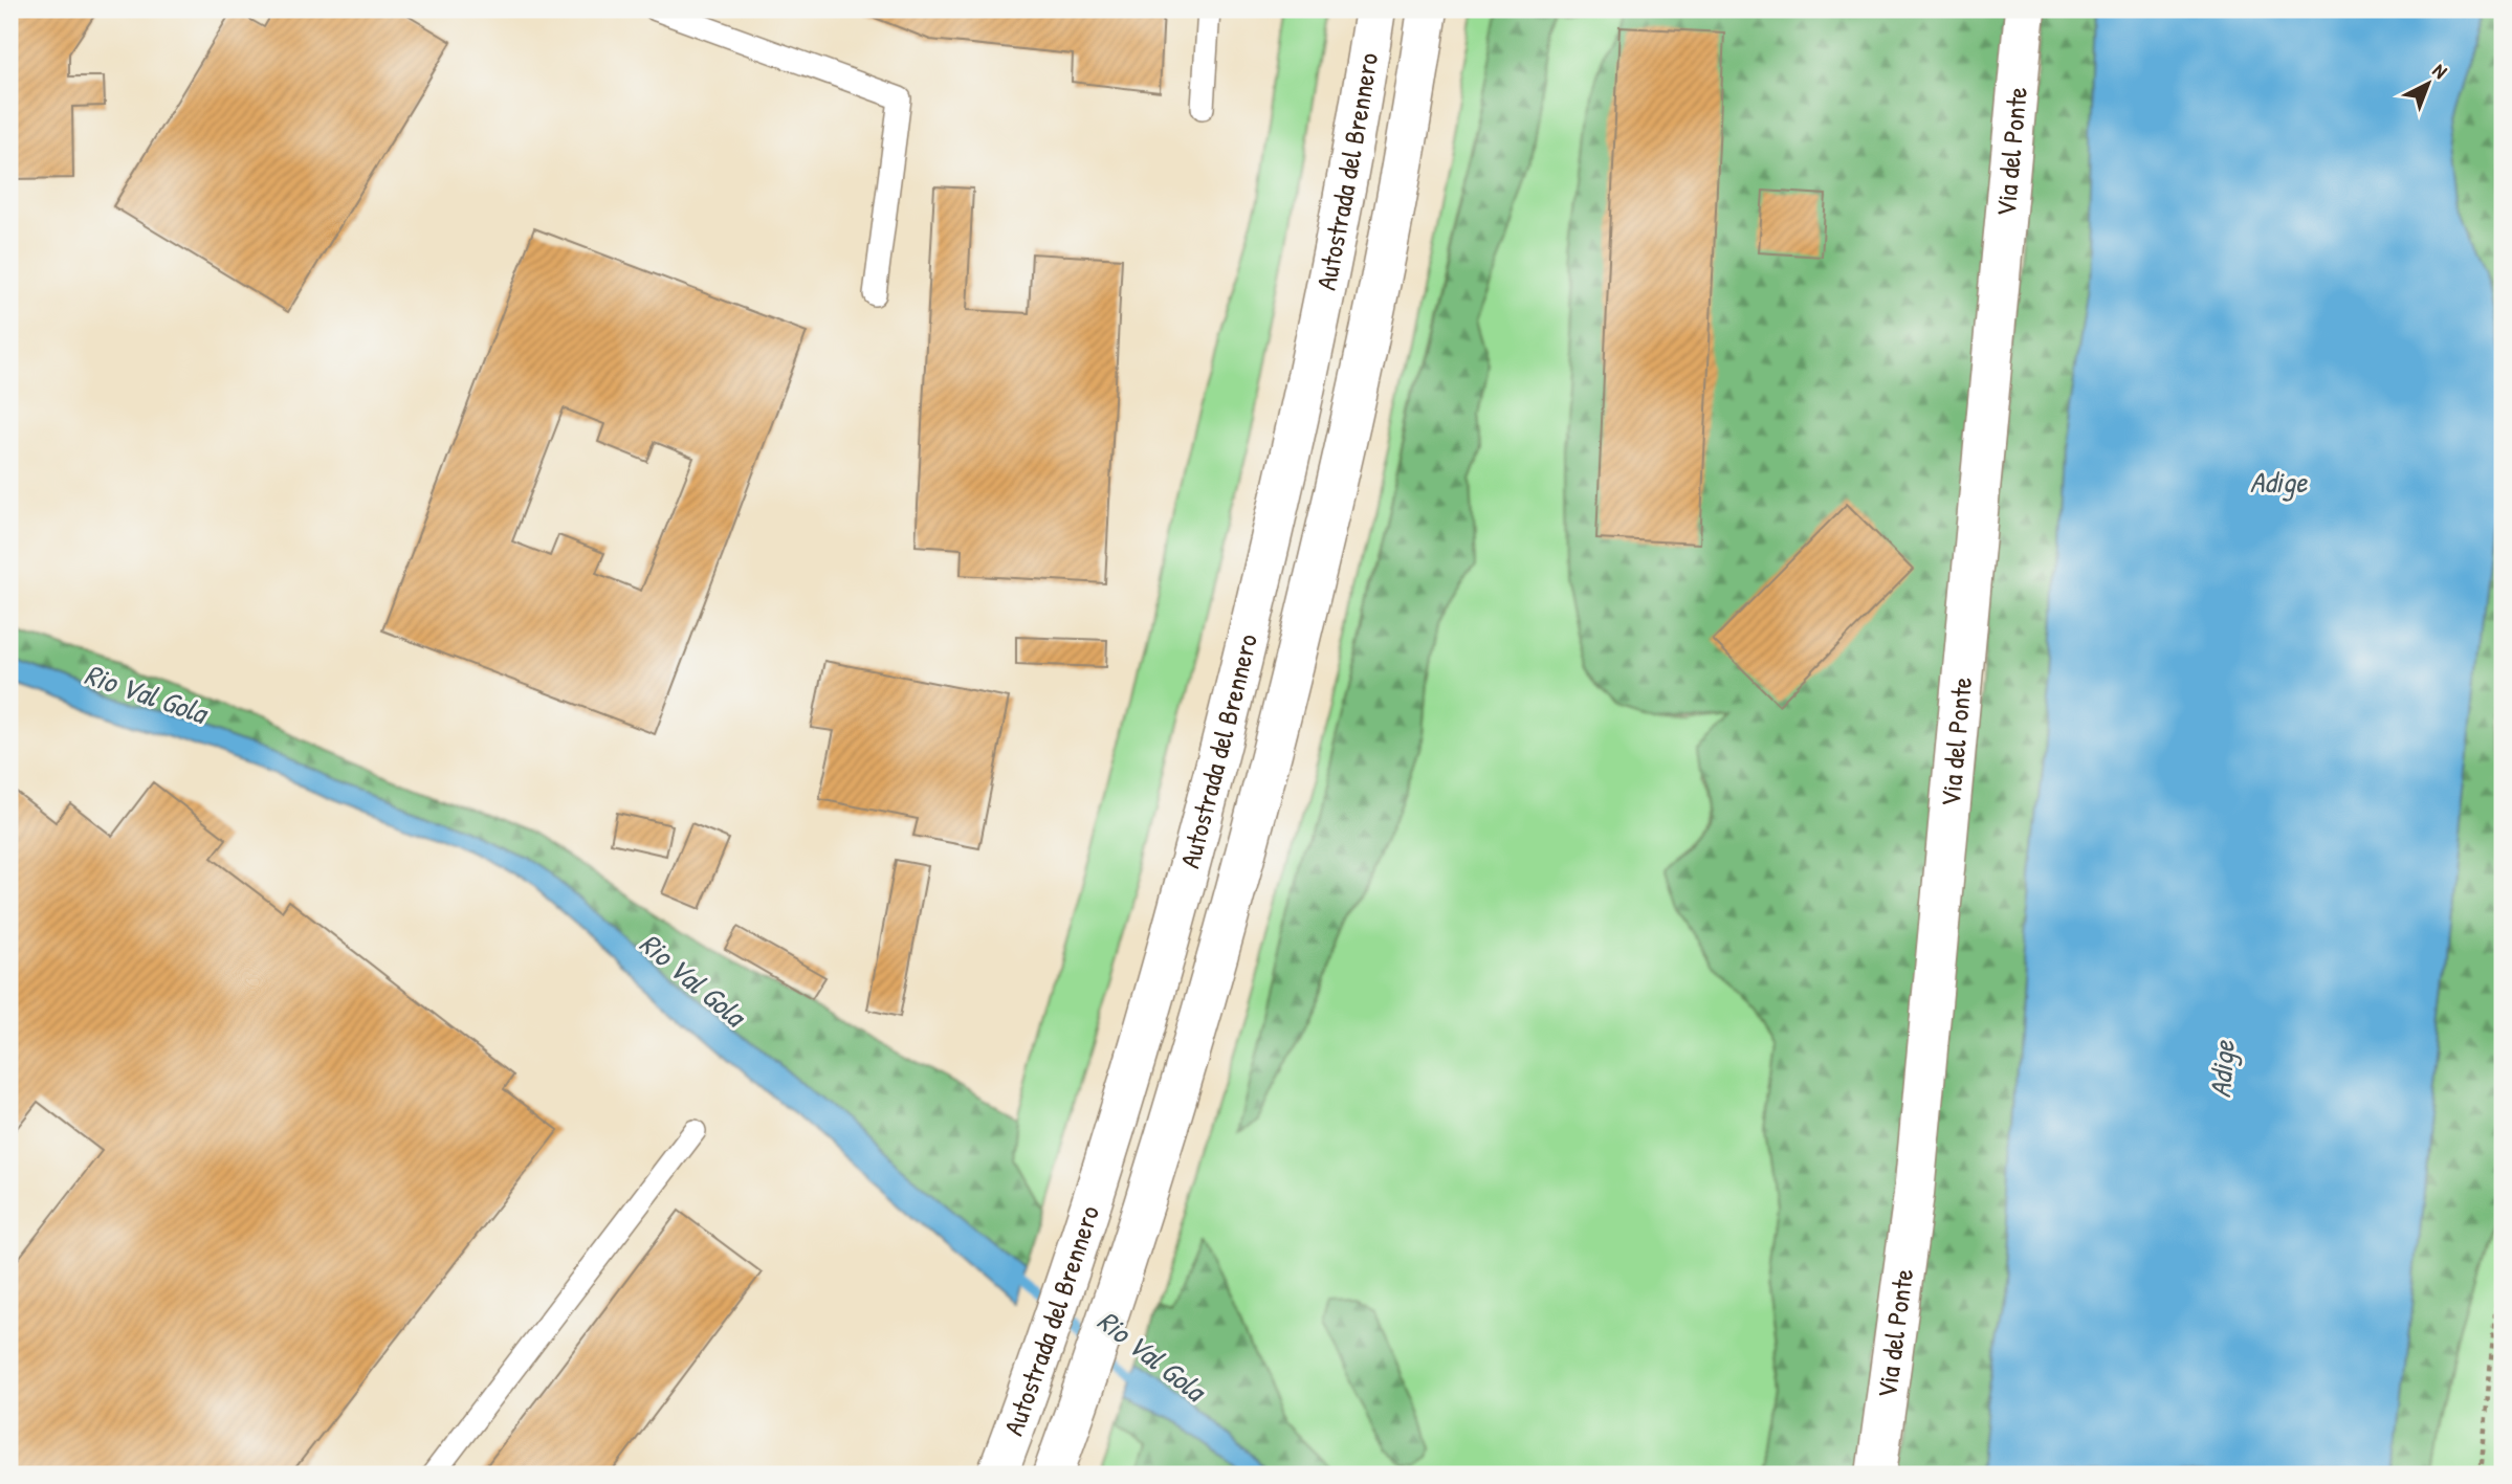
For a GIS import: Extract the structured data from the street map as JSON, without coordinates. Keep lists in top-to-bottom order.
{
  "streets": {
    "main road": ["Via del Ponte", "Autostrada del Brennero"]
  },
  "water": ["Adige", "Rio Val Gola"],
  "north": "top right"
}
